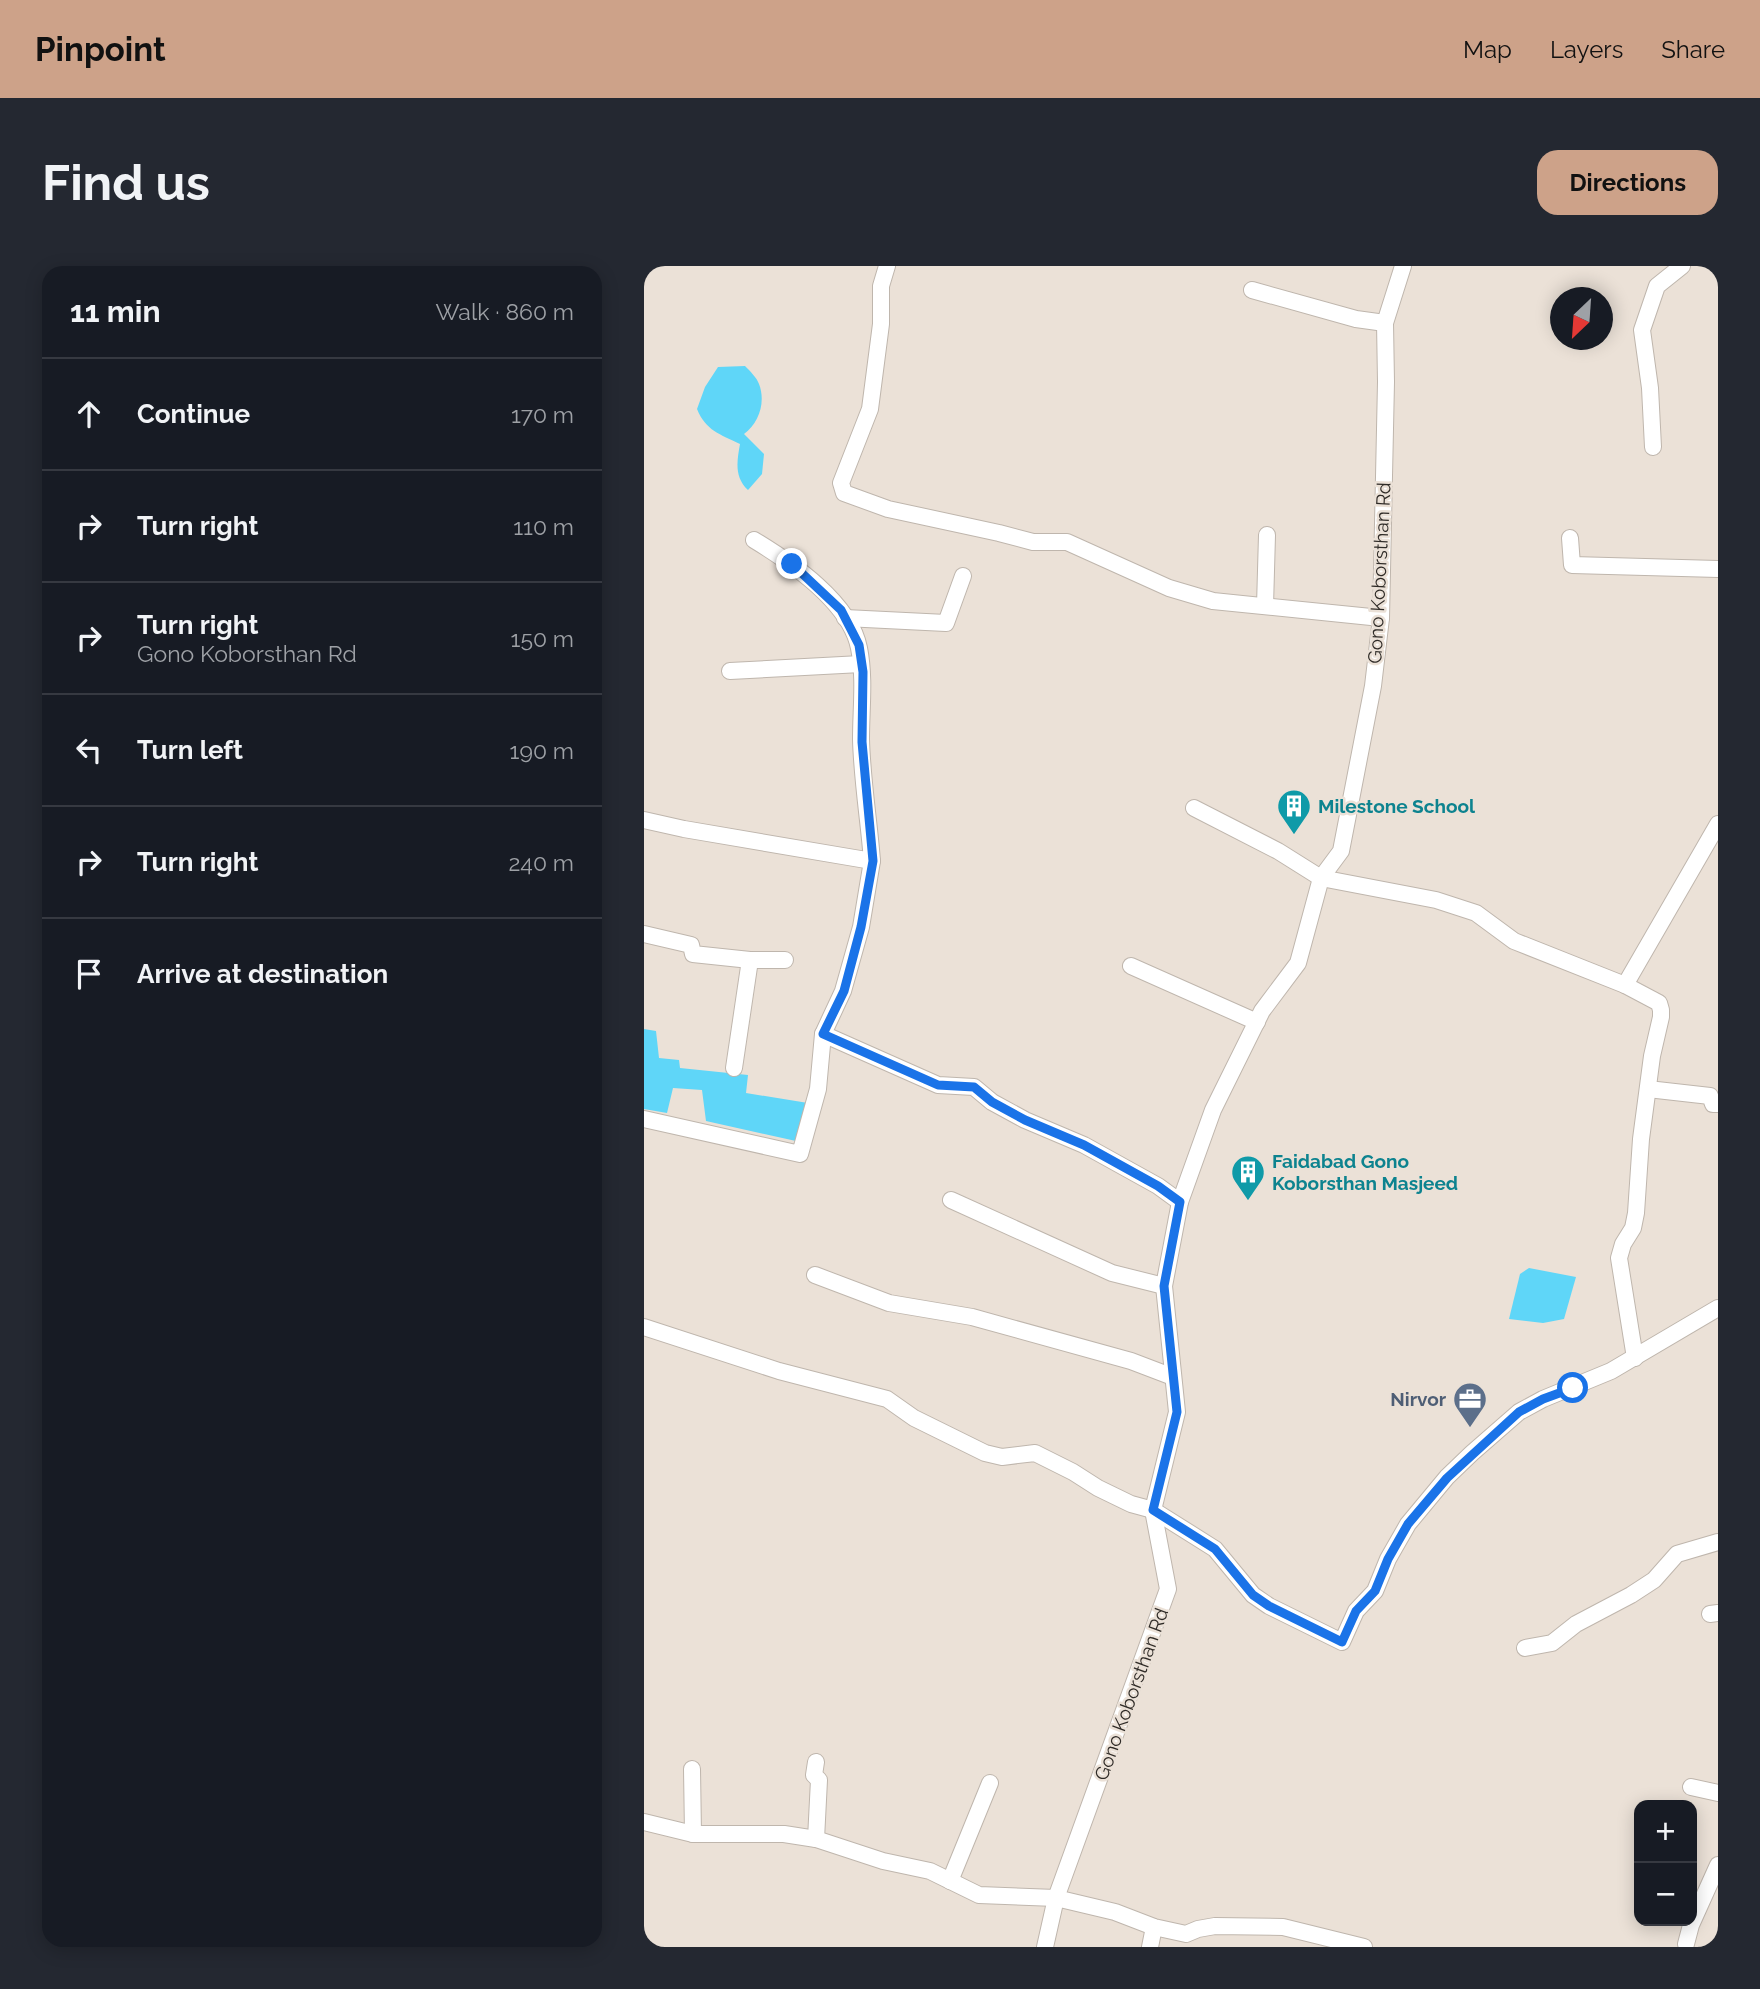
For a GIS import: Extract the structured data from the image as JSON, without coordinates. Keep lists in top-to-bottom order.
{
  "streets": {
    "street": ["Gono Koborsthan Rd"]
  },
  "places": {
    "building": ["Milestone School", "Faidabad Gono Koborsthan Masjeed"],
    "office": ["Nirvor"]
  },
  "north": "bottom left",
  "page": {
    "header": "Pinpoint",
    "nav": ["Map", "Layers", "Share"],
    "buttons": "Directions",
    "title": "Find us",
    "heading": ["11 min", "Walk · 860 m"],
    "list": [
      ["Continue", "170 m"],
      ["Turn right", "110 m"],
      ["Turn right", "Gono Koborsthan Rd", "150 m"],
      ["Turn left", "190 m"],
      ["Turn right", "240 m"],
      "Arrive at destination"
    ],
    "map_buttons": ["+", "−"]
  }
}
